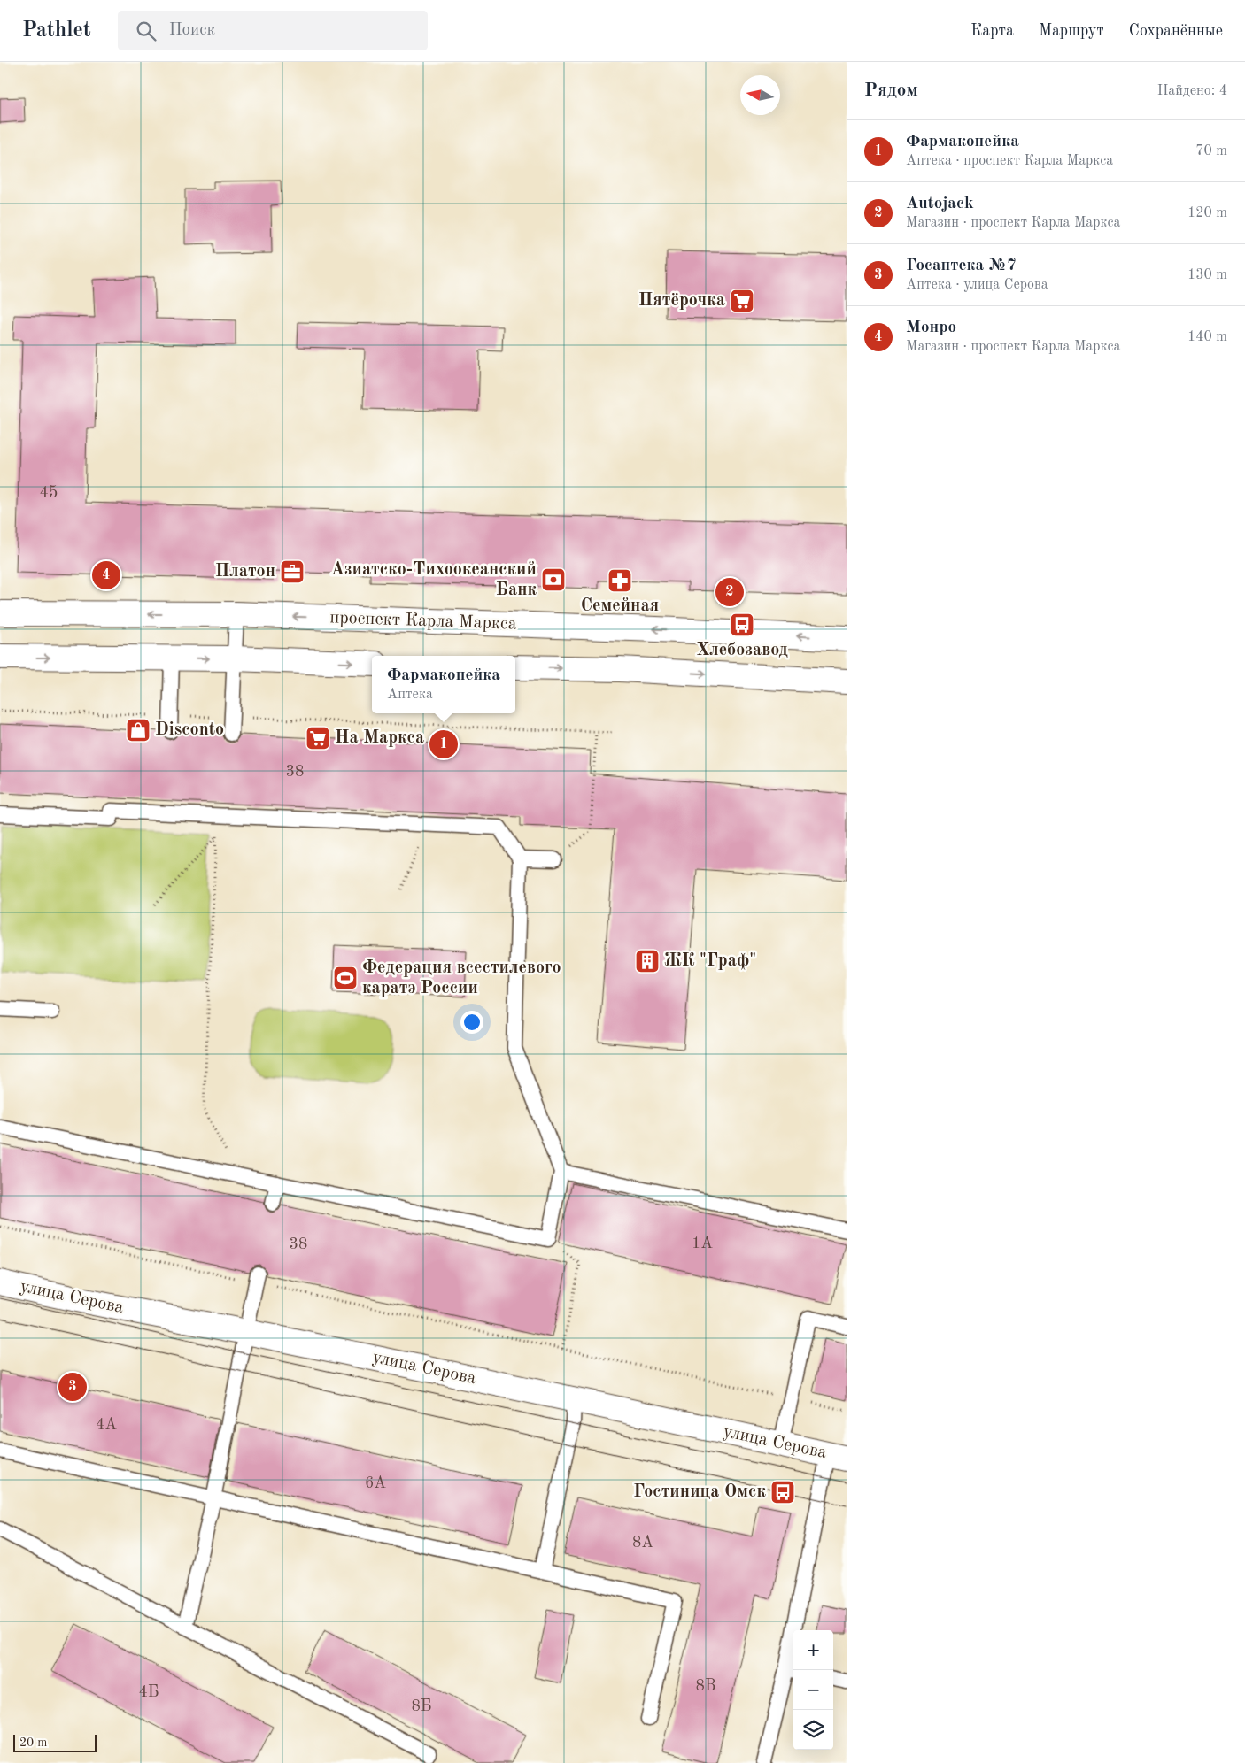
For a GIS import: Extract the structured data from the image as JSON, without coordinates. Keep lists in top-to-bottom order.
{
  "streets": {
    "main road": ["проспект Карла Маркса", "улица Серова"]
  },
  "places": {
    "supermarket": ["Пятёрочка", "На Маркса"],
    "office": ["Платон"],
    "bank": ["Азиатско-Тихоокеанский Банк"],
    "pharmacy": ["Семейная"],
    "bus stop": ["Хлебозавод", "Гостиница Омск"],
    "shop": ["Disconto"],
    "building": ["ЖК \"Граф\""],
    "sports": ["Федерация всестилевого каратэ России"]
  },
  "house_numbers": [
    "45",
    "38",
    "1А",
    "38",
    "4А",
    "6А",
    "8А",
    "8В",
    "4Б",
    "8Б"
  ],
  "scale_bar": "20 m",
  "north": "left",
  "page": {
    "header": "Pathlet",
    "search": "Поиск",
    "nav": ["Карта", "Маршрут", "Сохранённые"],
    "heading": ["Рядом", "Найдено: 4"],
    "list": [
      {
        "mark": "1",
        "name": "Фармакопейка",
        "note": "Аптека · проспект Карла Маркса",
        "value": "70 m"
      },
      {
        "mark": "2",
        "name": "Autojack",
        "note": "Магазин · проспект Карла Маркса",
        "value": "120 m"
      },
      {
        "mark": "3",
        "name": "Госаптека №7",
        "note": "Аптека · улица Серова",
        "value": "130 m"
      },
      {
        "mark": "4",
        "name": "Монро",
        "note": "Магазин · проспект Карла Маркса",
        "value": "140 m"
      }
    ],
    "pins": [
      "4",
      "2",
      "1",
      "3"
    ],
    "popup": ["Фармакопейка", "Аптека"],
    "map_buttons": ["+", "−"],
    "scale": "20 m"
  }
}
